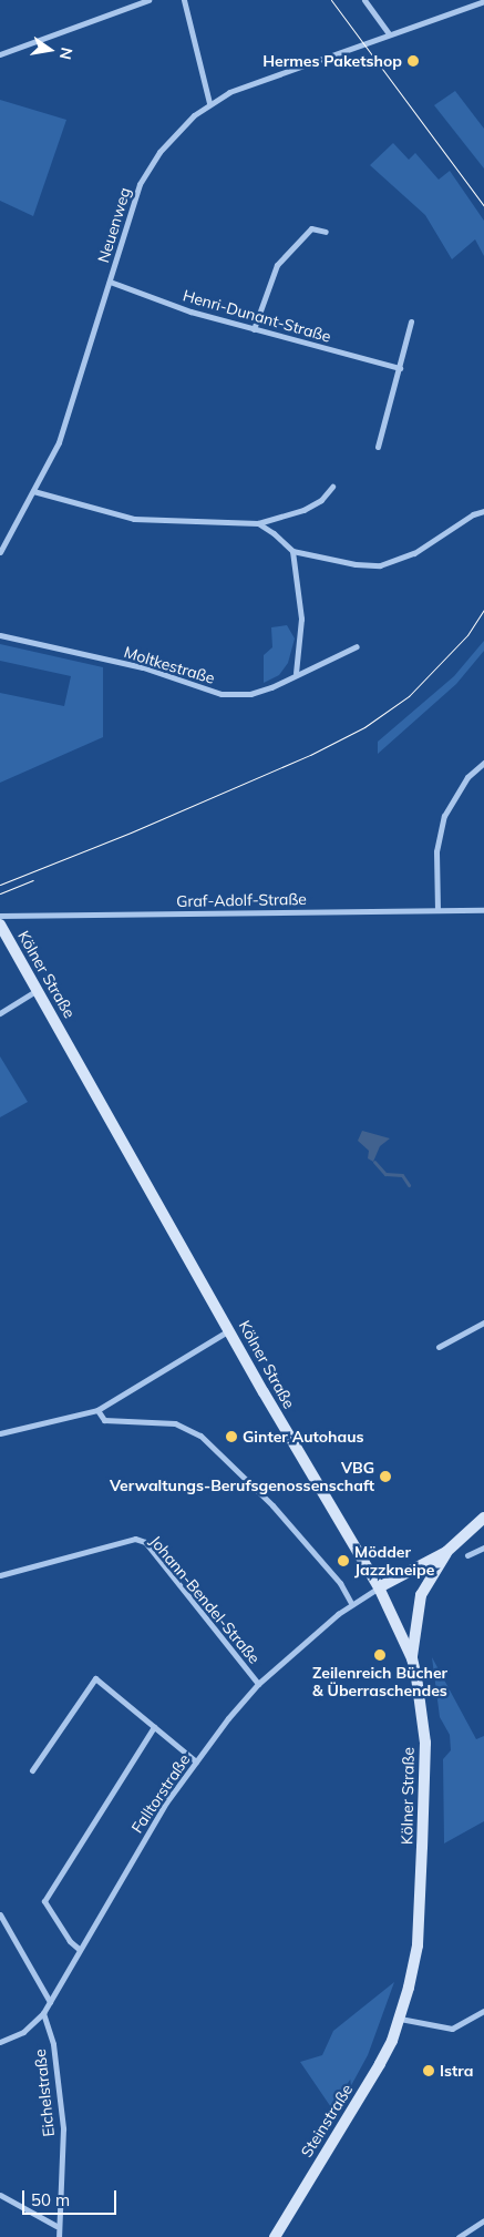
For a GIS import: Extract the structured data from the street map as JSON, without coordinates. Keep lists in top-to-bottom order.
{
  "streets": {
    "main road": ["Kölner Straße", "Steinstraße"],
    "street": [
      "Neuenweg",
      "Henri-Dunant-Straße",
      "Moltkestraße",
      "Graf-Adolf-Straße",
      "Johann-Bendel-Straße",
      "Falltorstraße",
      "Eichelstraße"
    ]
  },
  "crossings": [
    ["Neuenweg", "Henri-Dunant-Straße"],
    ["Kölner Straße", "Falltorstraße"],
    ["Kölner Straße", "Steinstraße"],
    ["Johann-Bendel-Straße", "Falltorstraße"],
    ["Falltorstraße", "Eichelstraße"]
  ],
  "places": [
    "Hermes Paketshop",
    "Ginter Autohaus",
    "VBG Verwaltungs-Berufsgenossenschaft",
    "Mödder Jazzkneipe",
    "Zeilenreich Bücher & Überraschendes",
    "Istra"
  ],
  "scale_bar": "50 m",
  "north": "right"
}
